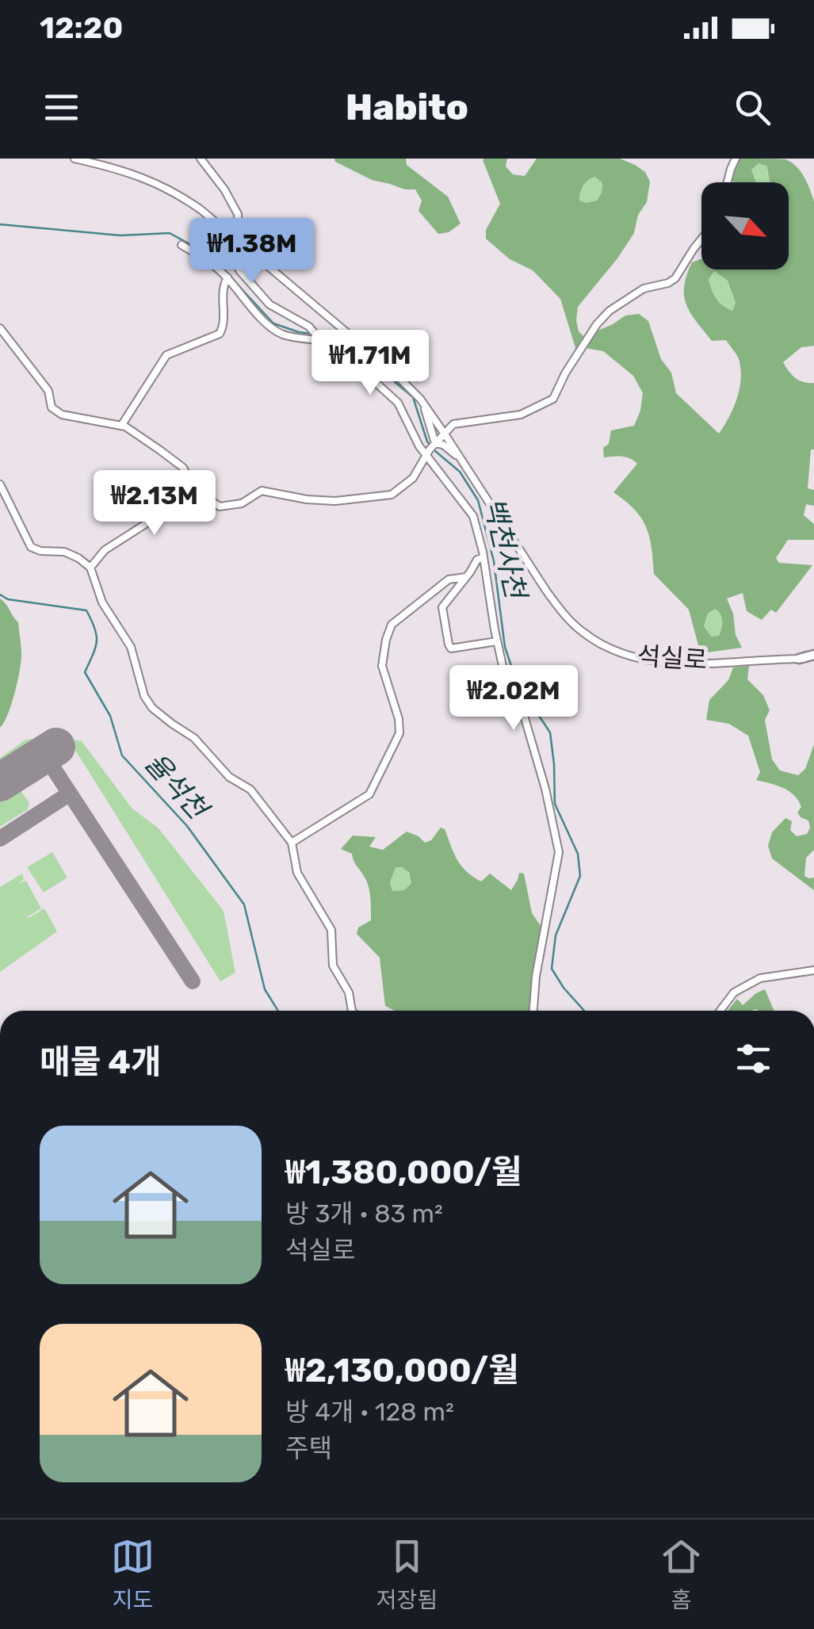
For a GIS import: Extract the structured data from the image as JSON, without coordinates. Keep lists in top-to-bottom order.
{
  "streets": {
    "street": ["석실로"]
  },
  "water": ["백천사천", "율석천"],
  "north": "bottom right",
  "page": {
    "status": "12:20",
    "header": "Habito",
    "price": [
      "₩1.38M",
      "₩1.71M",
      "₩2.13M",
      "₩2.02M"
    ],
    "heading": "매물 4개",
    "list": [
      {
        "name": "₩1,380,000/월",
        "note": "방 3개 · 83 m² · 석실로"
      },
      {
        "name": "₩2,130,000/월",
        "note": "방 4개 · 128 m² · 주택"
      }
    ],
    "tabs": ["지도", "저장됨", "홈"]
  }
}
